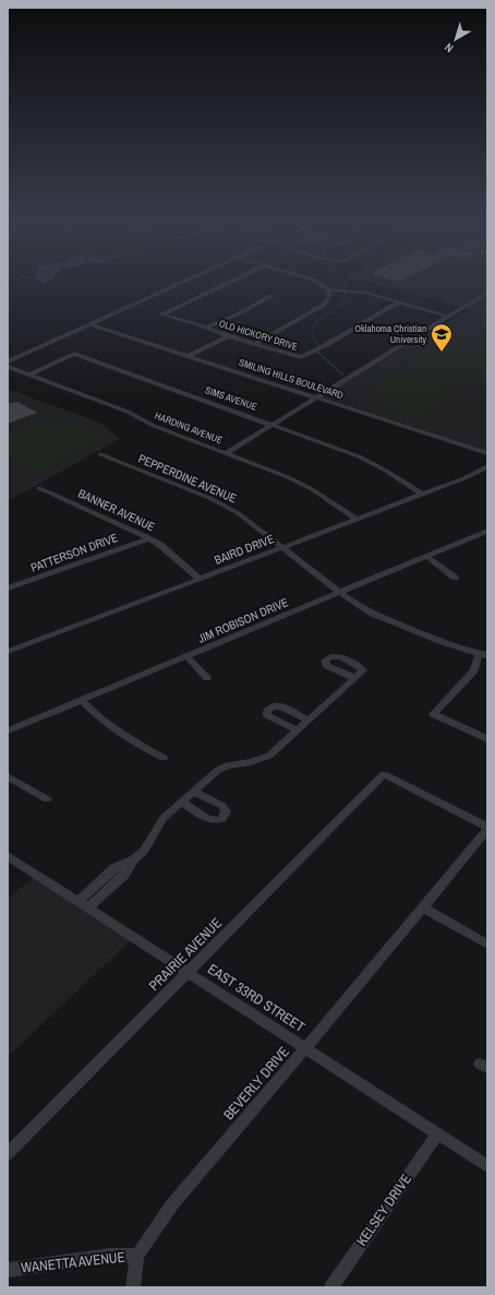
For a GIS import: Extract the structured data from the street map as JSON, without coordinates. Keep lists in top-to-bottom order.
{
  "streets": {
    "street": [
      "OLD HICKORY DRIVE",
      "SMILING HILLS BOULEVARD",
      "SIMS AVENUE",
      "HARDING AVENUE",
      "PEPPERDINE AVENUE",
      "BANNER AVENUE",
      "BAIRD DRIVE",
      "PATTERSON DRIVE",
      "JIM ROBISON DRIVE",
      "PRAIRIE AVENUE",
      "EAST 33RD STREET",
      "BEVERLY DRIVE",
      "KELSEY DRIVE",
      "WANETTA AVENUE"
    ]
  },
  "crossings": [
    ["SIMS AVENUE", "HARDING AVENUE"],
    ["SIMS AVENUE", "BAIRD DRIVE"],
    ["HARDING AVENUE", "BAIRD DRIVE"],
    ["PEPPERDINE AVENUE", "BAIRD DRIVE"],
    ["PEPPERDINE AVENUE", "JIM ROBISON DRIVE"],
    ["BANNER AVENUE", "BAIRD DRIVE"],
    ["BANNER AVENUE", "PATTERSON DRIVE"],
    ["PRAIRIE AVENUE", "EAST 33RD STREET"],
    ["PRAIRIE AVENUE", "BEVERLY DRIVE"],
    ["EAST 33RD STREET", "BEVERLY DRIVE"],
    ["EAST 33RD STREET", "KELSEY DRIVE"],
    ["BEVERLY DRIVE", "WANETTA AVENUE"]
  ],
  "places": {
    "school or university": ["Oklahoma Christian University"]
  },
  "north": "bottom left"
}
